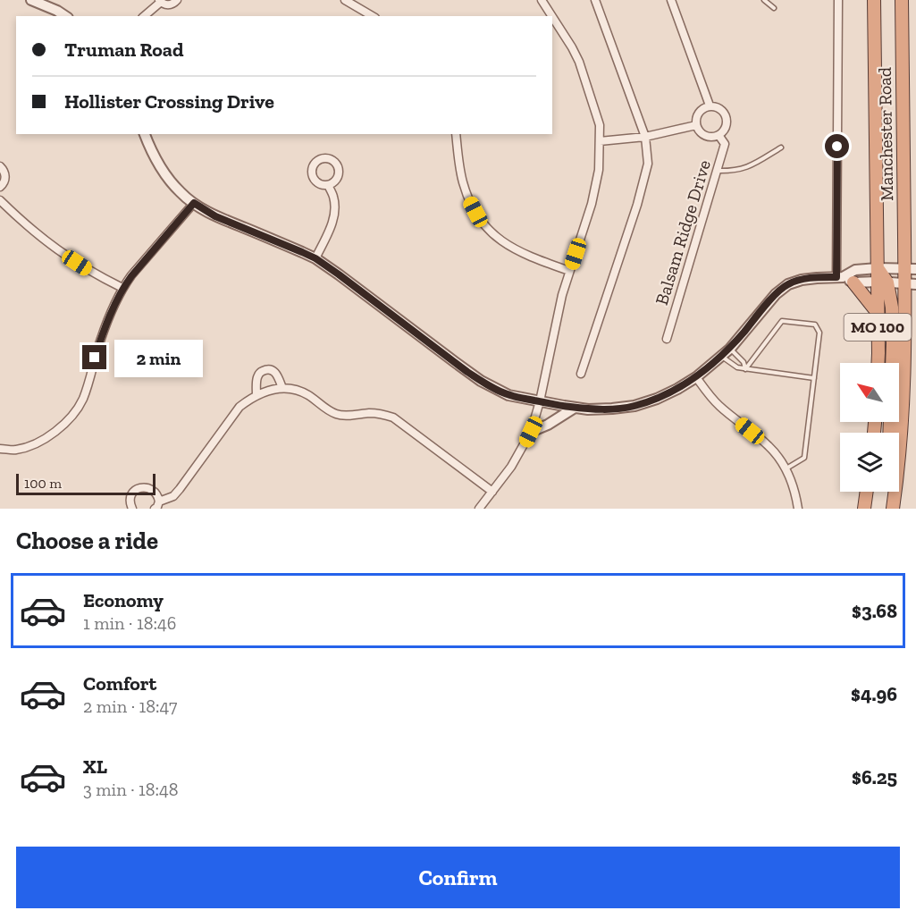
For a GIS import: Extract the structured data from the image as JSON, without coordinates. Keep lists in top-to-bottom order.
{
  "streets": {
    "highway": ["Manchester Road", "MO 100"],
    "street": ["Balsam Ridge Drive"]
  },
  "crossings": [
    ["Manchester Road", "MO 100"]
  ],
  "scale_bar": "100 m",
  "north": "top left",
  "page": {
    "banner": ["Truman Road", "Hollister Crossing Drive"],
    "bubble": "2 min",
    "scale": "100 m",
    "heading": "Choose a ride",
    "list": [
      {
        "name": "Economy",
        "note": "1 min · 18:46",
        "value": "$3.68"
      },
      {
        "name": "Comfort",
        "note": "2 min · 18:47",
        "value": "$4.96"
      },
      {
        "name": "XL",
        "note": "3 min · 18:48",
        "value": "$6.25"
      }
    ],
    "buttons": "Confirm"
  }
}
